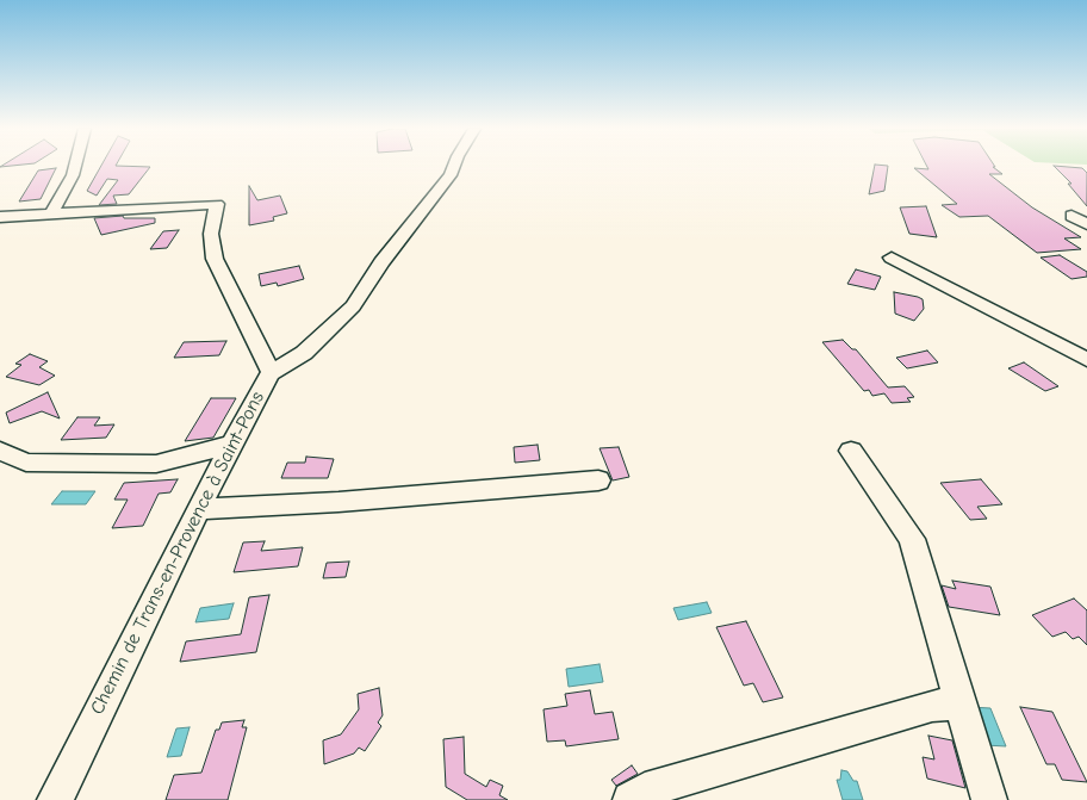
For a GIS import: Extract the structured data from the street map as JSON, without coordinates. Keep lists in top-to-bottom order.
{
  "streets": {
    "street": ["Chemin de Trans-en-Provence à Saint-Pons"]
  }
}
